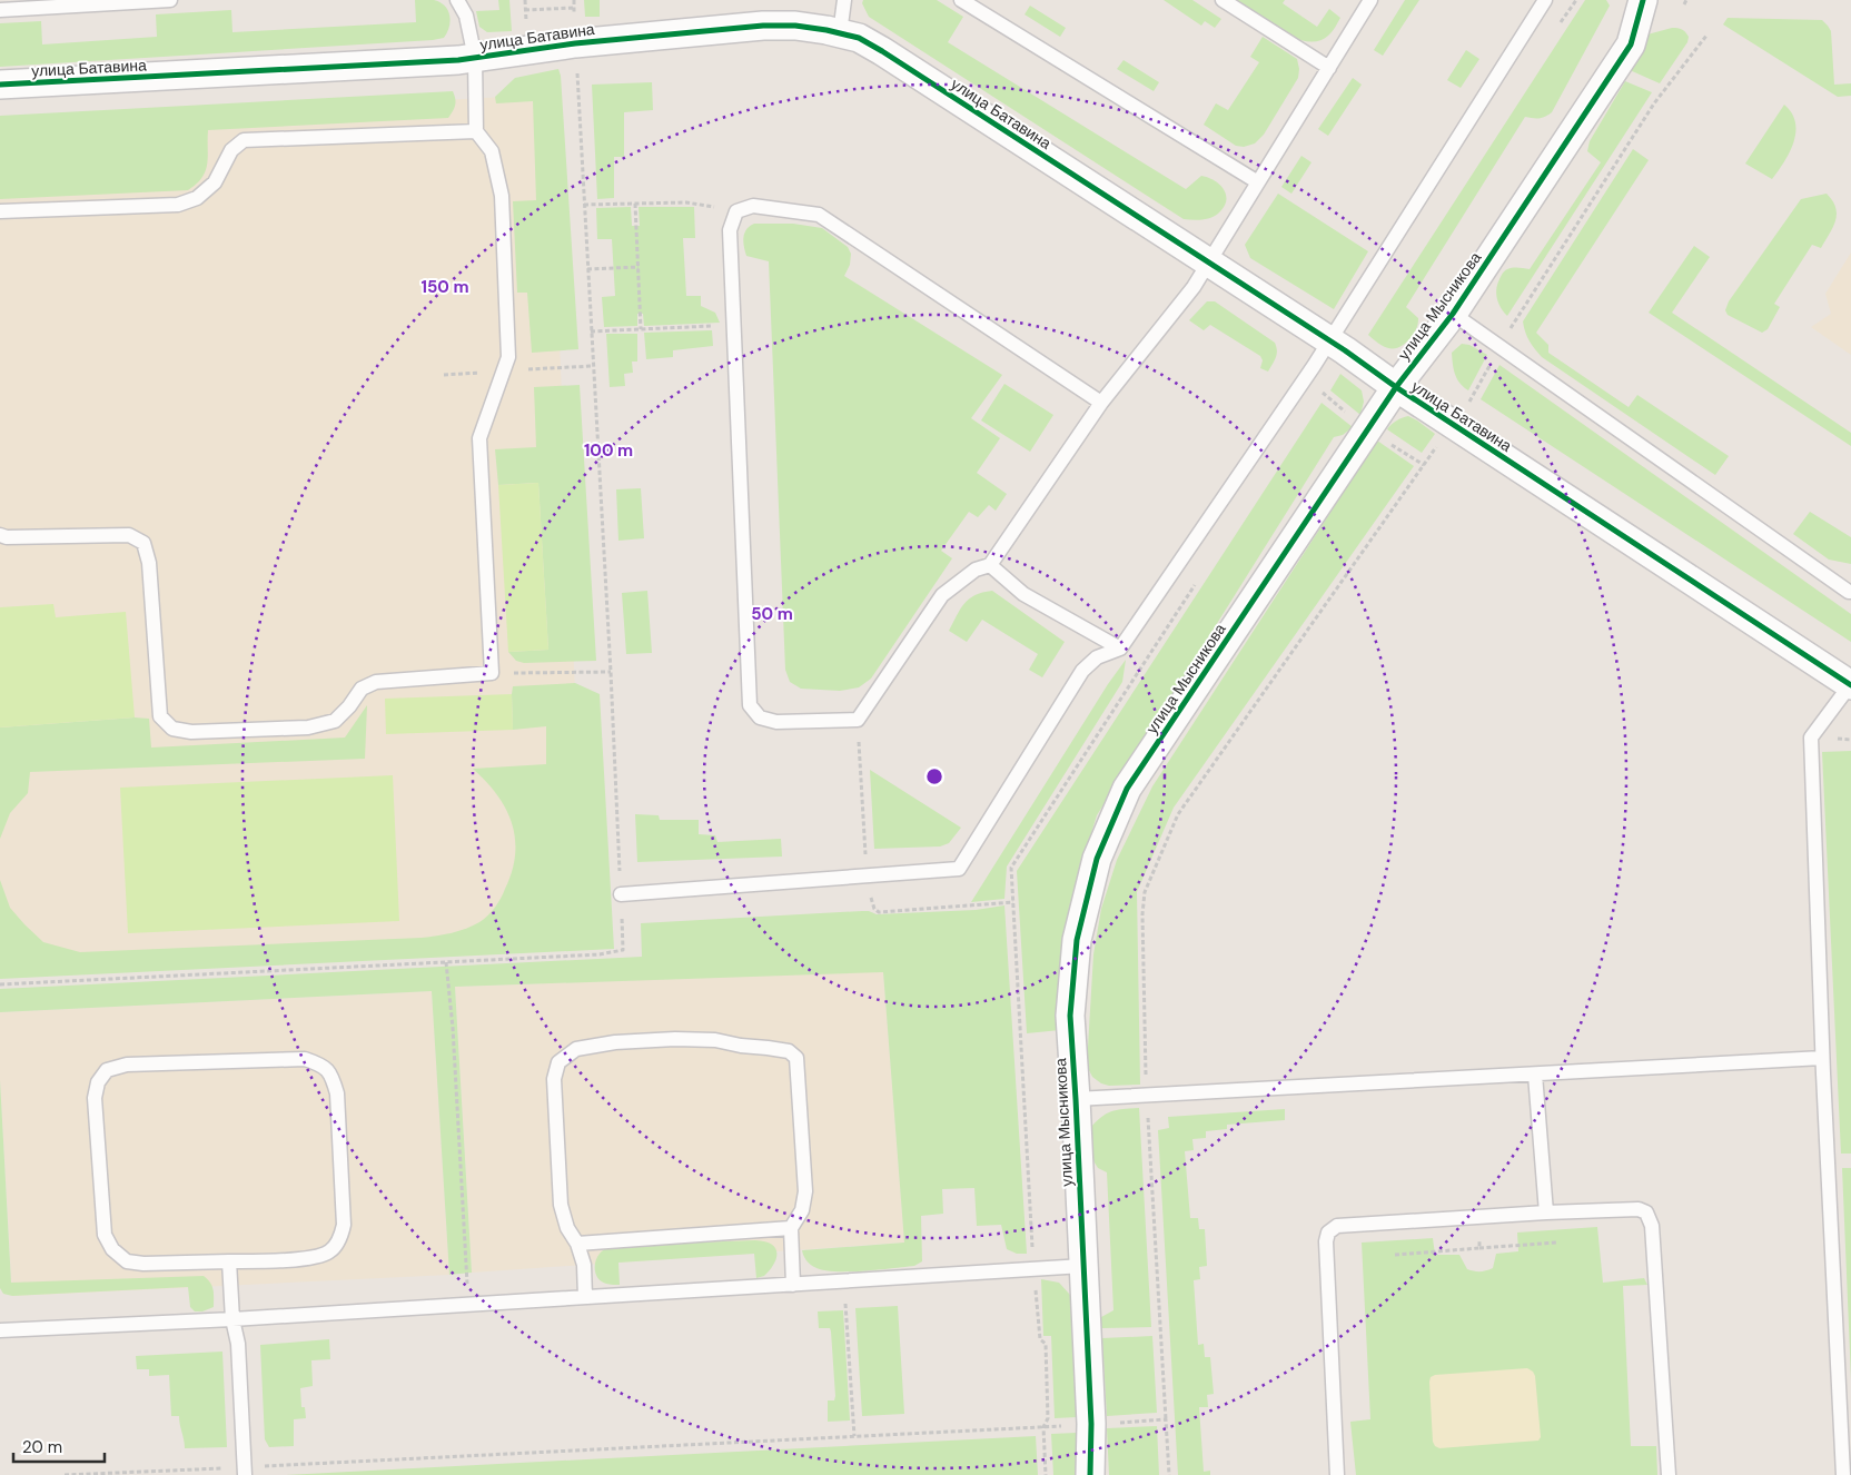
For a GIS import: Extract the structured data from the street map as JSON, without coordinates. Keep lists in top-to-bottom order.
{
  "streets": {
    "street": ["улица Батавина", "улица Мысникова"]
  },
  "crossings": [
    ["улица Батавина", "улица Мысникова"]
  ],
  "scale_bar": "20 m",
  "rings": ["150 m", "100 m", "50 m"]
}
